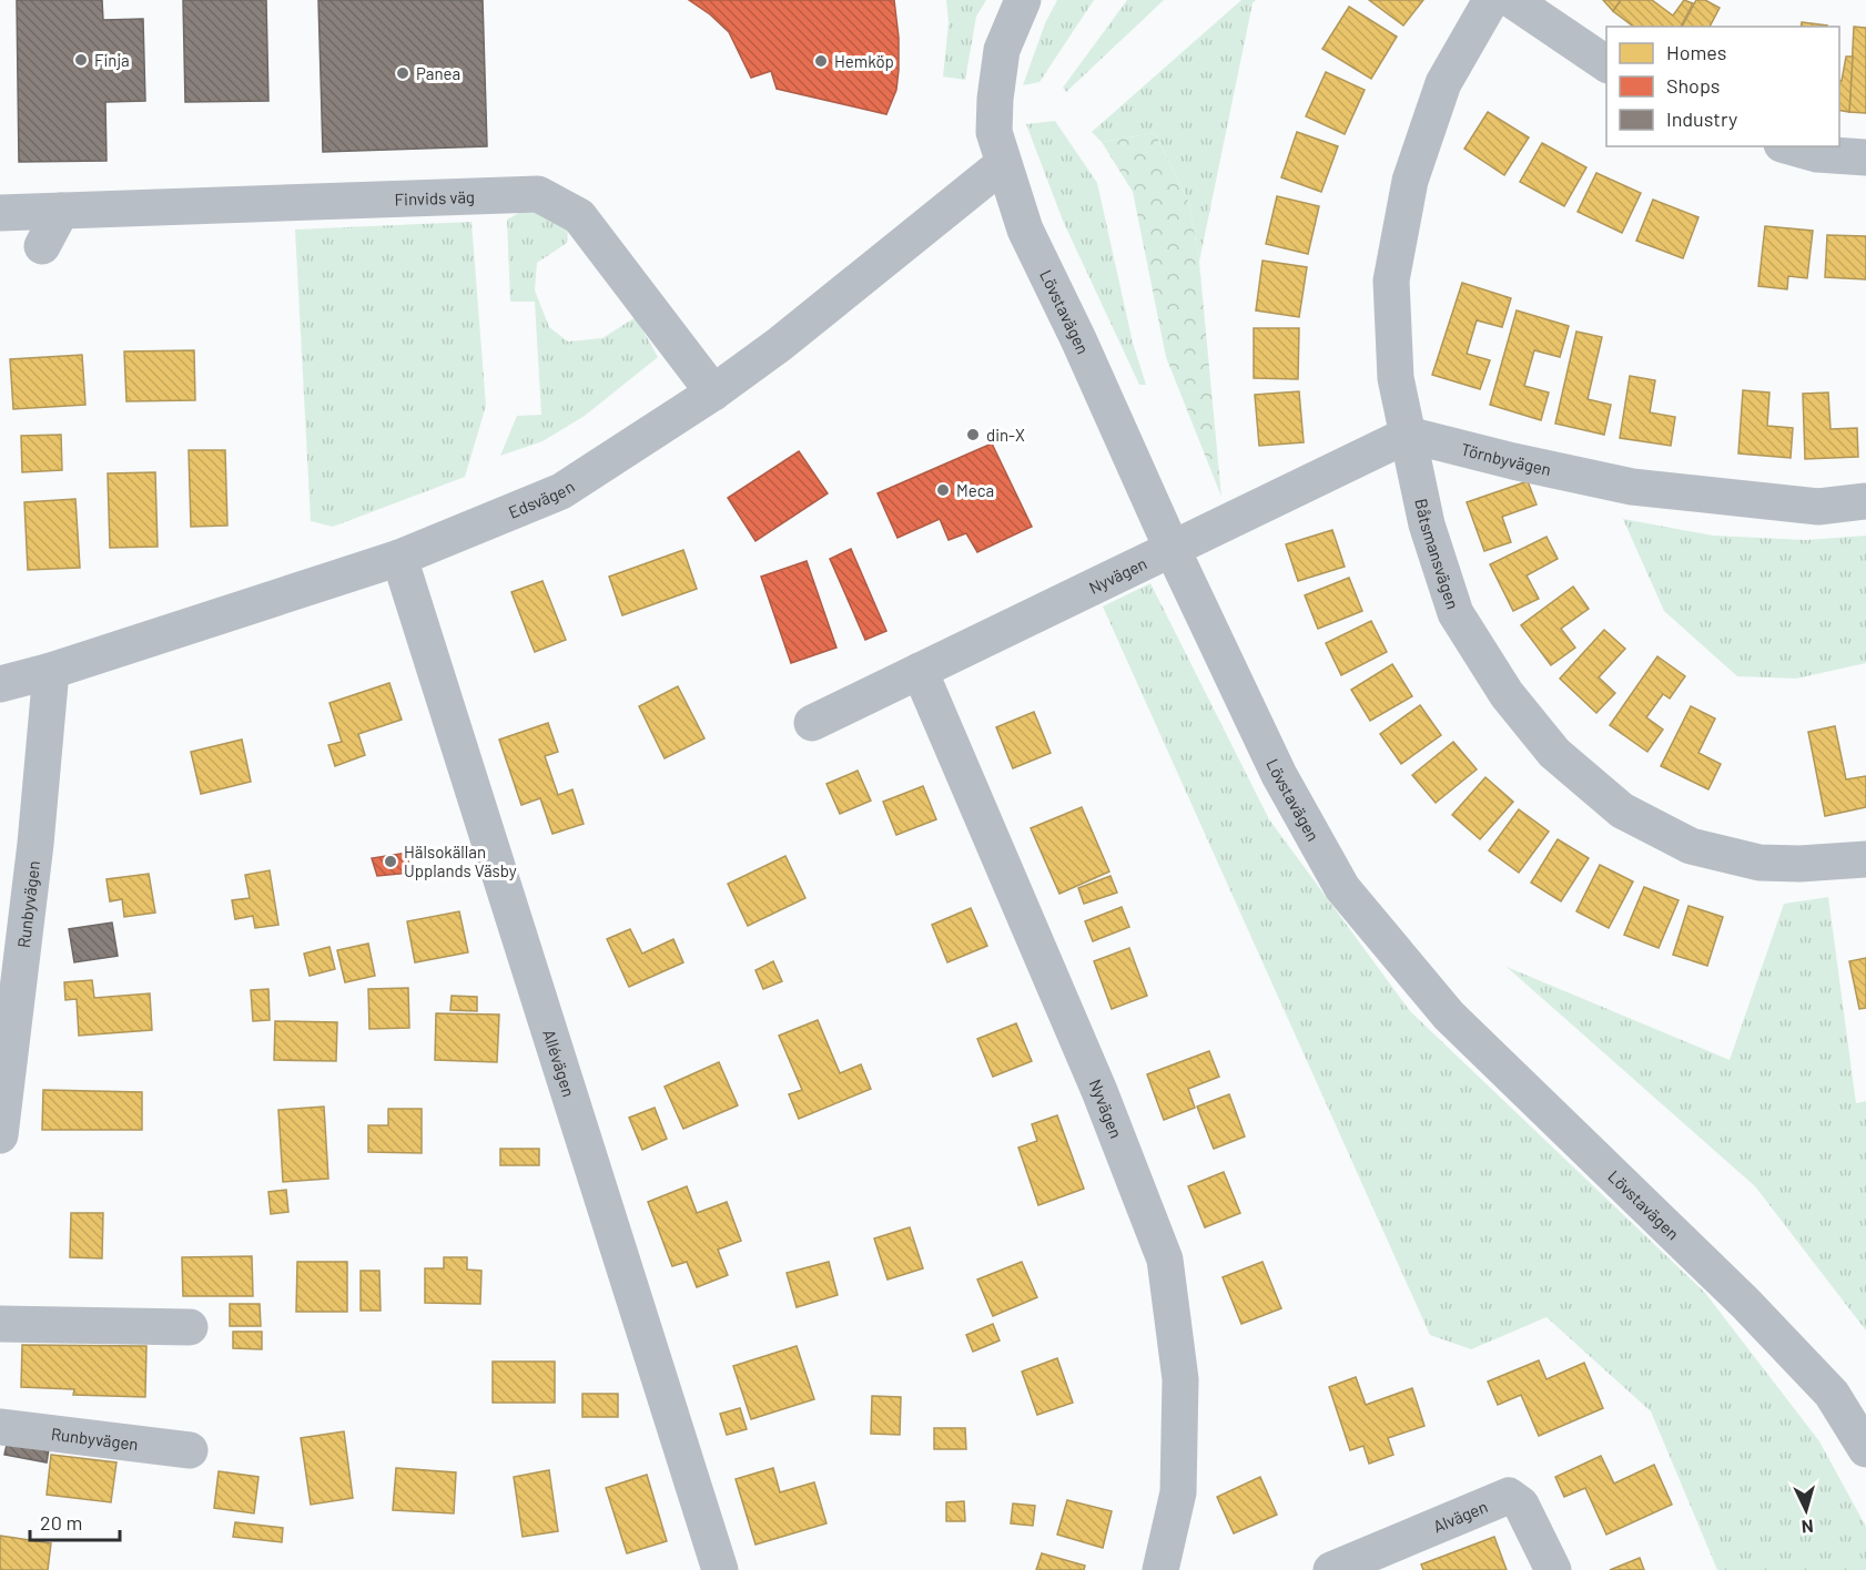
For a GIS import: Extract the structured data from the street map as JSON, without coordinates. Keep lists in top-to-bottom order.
{
  "streets": {
    "street": [
      "Finvids väg",
      "Lövstavägen",
      "Törnbyvägen",
      "Edsvägen",
      "Båtsmansvägen",
      "Nyvägen",
      "Runbyvägen",
      "Allévägen",
      "Alvägen"
    ]
  },
  "crossings": [
    ["Finvids väg", "Edsvägen"],
    ["Lövstavägen", "Edsvägen"],
    ["Lövstavägen", "Nyvägen"],
    ["Törnbyvägen", "Båtsmansvägen"],
    ["Edsvägen", "Runbyvägen"],
    ["Edsvägen", "Allévägen"]
  ],
  "places": [
    "Finja",
    "Hemköp",
    "Panea",
    "din-X",
    "Meca",
    "Hälsokällan Upplands Väsby"
  ],
  "legend": ["Homes", "Shops", "Industry"],
  "scale_bar": "20 m",
  "north": "bottom"
}
